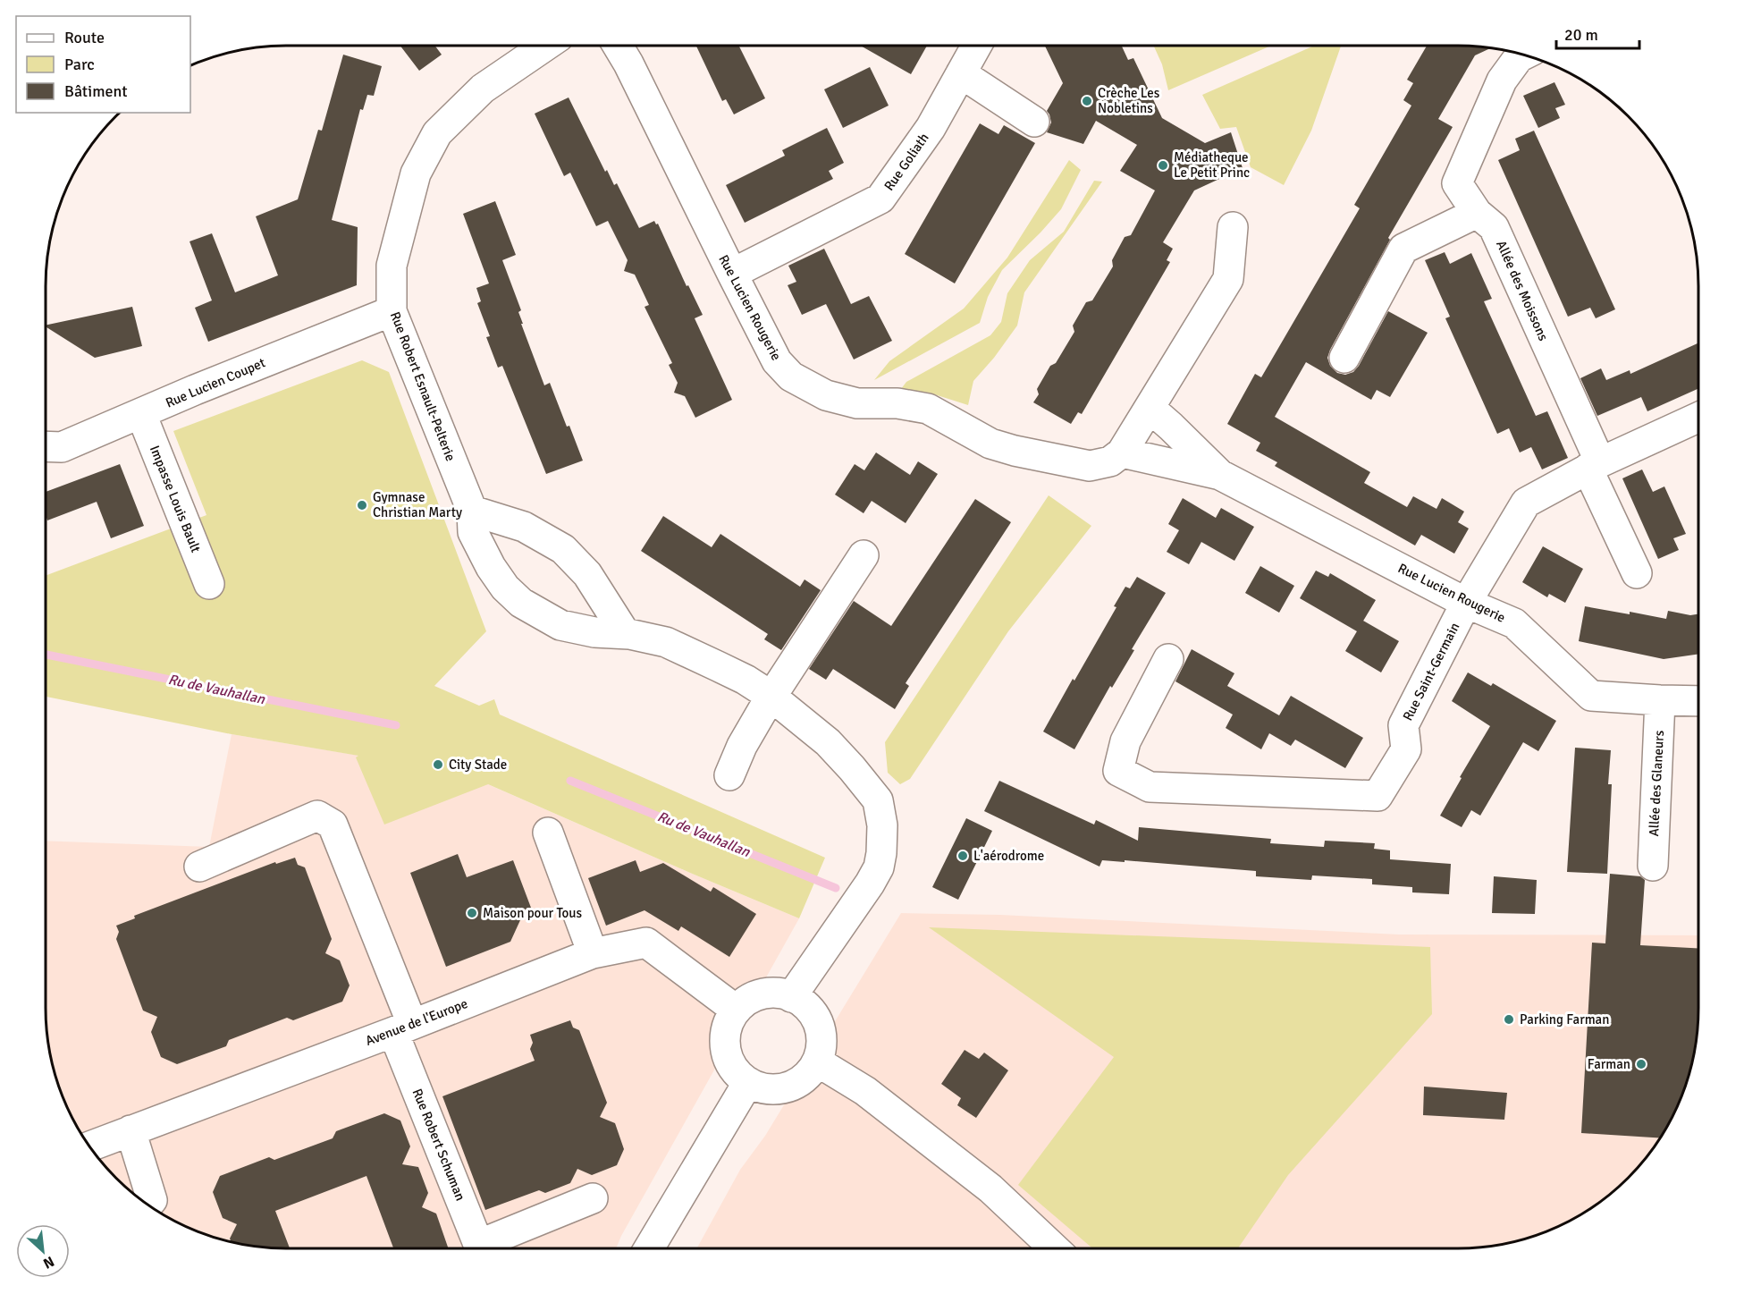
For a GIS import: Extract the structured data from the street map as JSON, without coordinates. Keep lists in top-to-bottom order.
{
  "streets": {
    "street": [
      "Rue Goliath",
      "Allée des Moissons",
      "Rue Lucien Rougerie",
      "Rue Lucien Coupet",
      "Rue Robert Esnault-Pelterie",
      "Impasse Louis Bault",
      "Rue Saint-Germain",
      "Allée des Glaneurs",
      "Avenue de l'Europe",
      "Rue Robert Schuman"
    ]
  },
  "crossings": [
    ["Rue Goliath", "Rue Lucien Rougerie"],
    ["Allée des Moissons", "Rue Saint-Germain"],
    ["Rue Lucien Rougerie", "Rue Saint-Germain"],
    ["Rue Lucien Rougerie", "Allée des Glaneurs"],
    ["Rue Lucien Coupet", "Rue Robert Esnault-Pelterie"],
    ["Rue Lucien Coupet", "Impasse Louis Bault"],
    ["Rue Robert Esnault-Pelterie", "Avenue de l'Europe"],
    ["Avenue de l'Europe", "Rue Robert Schuman"]
  ],
  "water": ["Ru de Vauhallan"],
  "places": [
    "Crèche Les Nobletins",
    "Médiatheque Le Petit Princ",
    "Gymnase Christian Marty",
    "City Stade",
    "L'aérodrome",
    "Maison pour Tous",
    "Parking Farman",
    "Farman"
  ],
  "legend": ["Route", "Parc", "Bâtiment"],
  "scale_bar": "20 m",
  "north": "bottom right"
}
